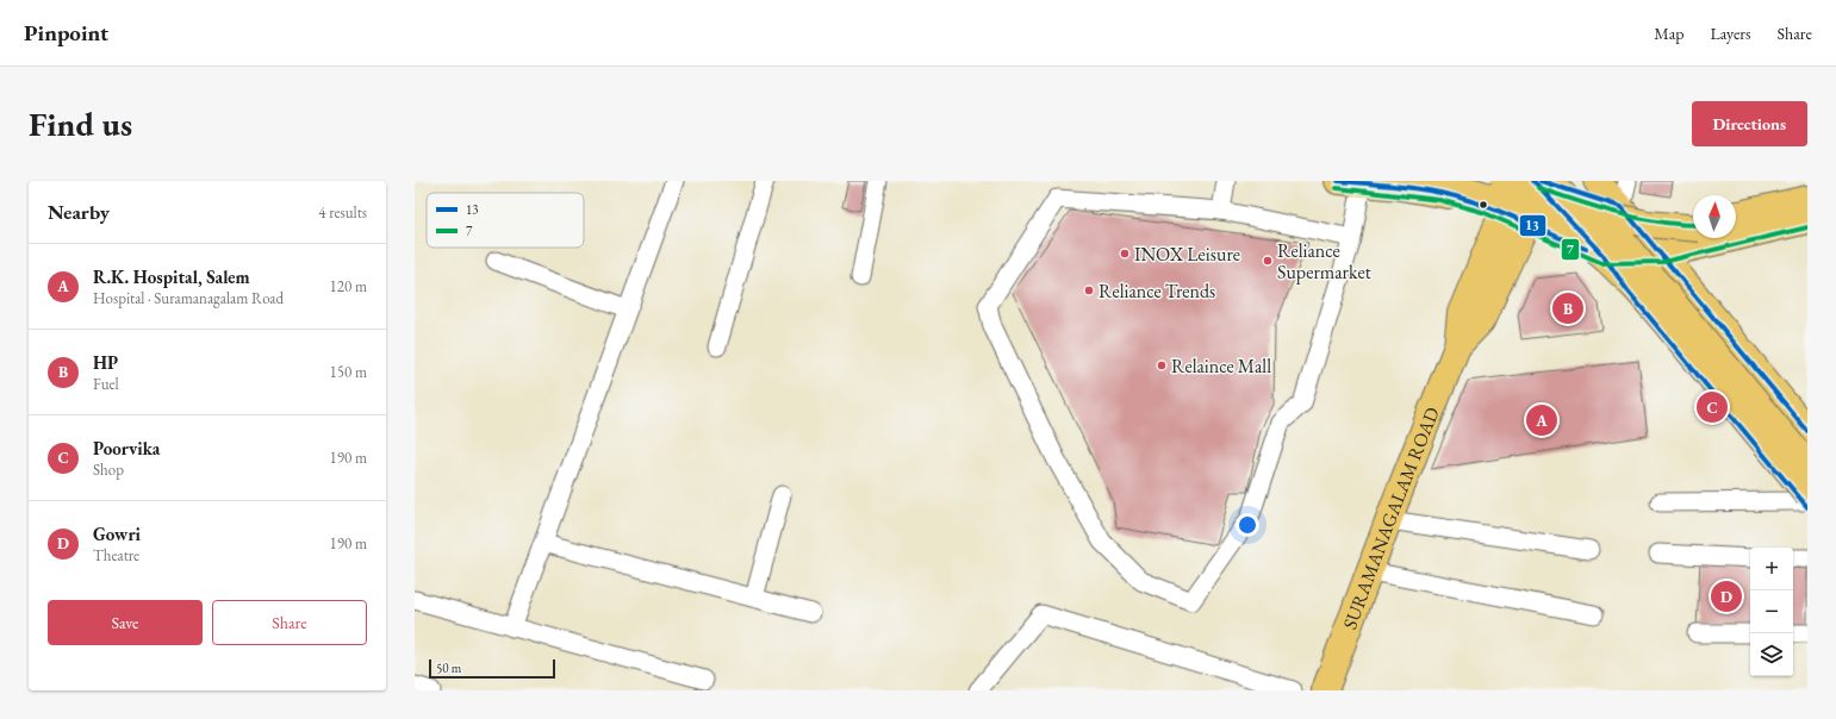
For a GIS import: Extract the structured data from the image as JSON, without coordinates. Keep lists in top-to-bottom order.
{
  "streets": {
    "main road": ["SURAMANAGALAM ROAD"]
  },
  "places": [
    "INOX Leisure",
    "Reliance Supermarket",
    "Reliance Trends",
    "Relaince Mall"
  ],
  "lines": ["transit line 13", "transit line 7"],
  "legend": ["13", "7"],
  "scale_bar": "50 m",
  "north": "top",
  "page": {
    "header": "Pinpoint",
    "nav": ["Map", "Layers", "Share"],
    "buttons": [
      "Directions",
      ["Save", "Share"]
    ],
    "title": "Find us",
    "heading": ["Nearby", "4 results"],
    "list": [
      {
        "mark": "A",
        "name": "R.K. Hospital, Salem",
        "note": "Hospital · Suramanagalam Road",
        "value": "120 m"
      },
      {
        "mark": "B",
        "name": "HP",
        "note": "Fuel",
        "value": "150 m"
      },
      {
        "mark": "C",
        "name": "Poorvika",
        "note": "Shop",
        "value": "190 m"
      },
      {
        "mark": "D",
        "name": "Gowri",
        "note": "Theatre",
        "value": "190 m"
      }
    ],
    "pins": [
      "B",
      "C",
      "A",
      "D"
    ],
    "map_buttons": ["+", "−"],
    "scale": "50 m"
  }
}
